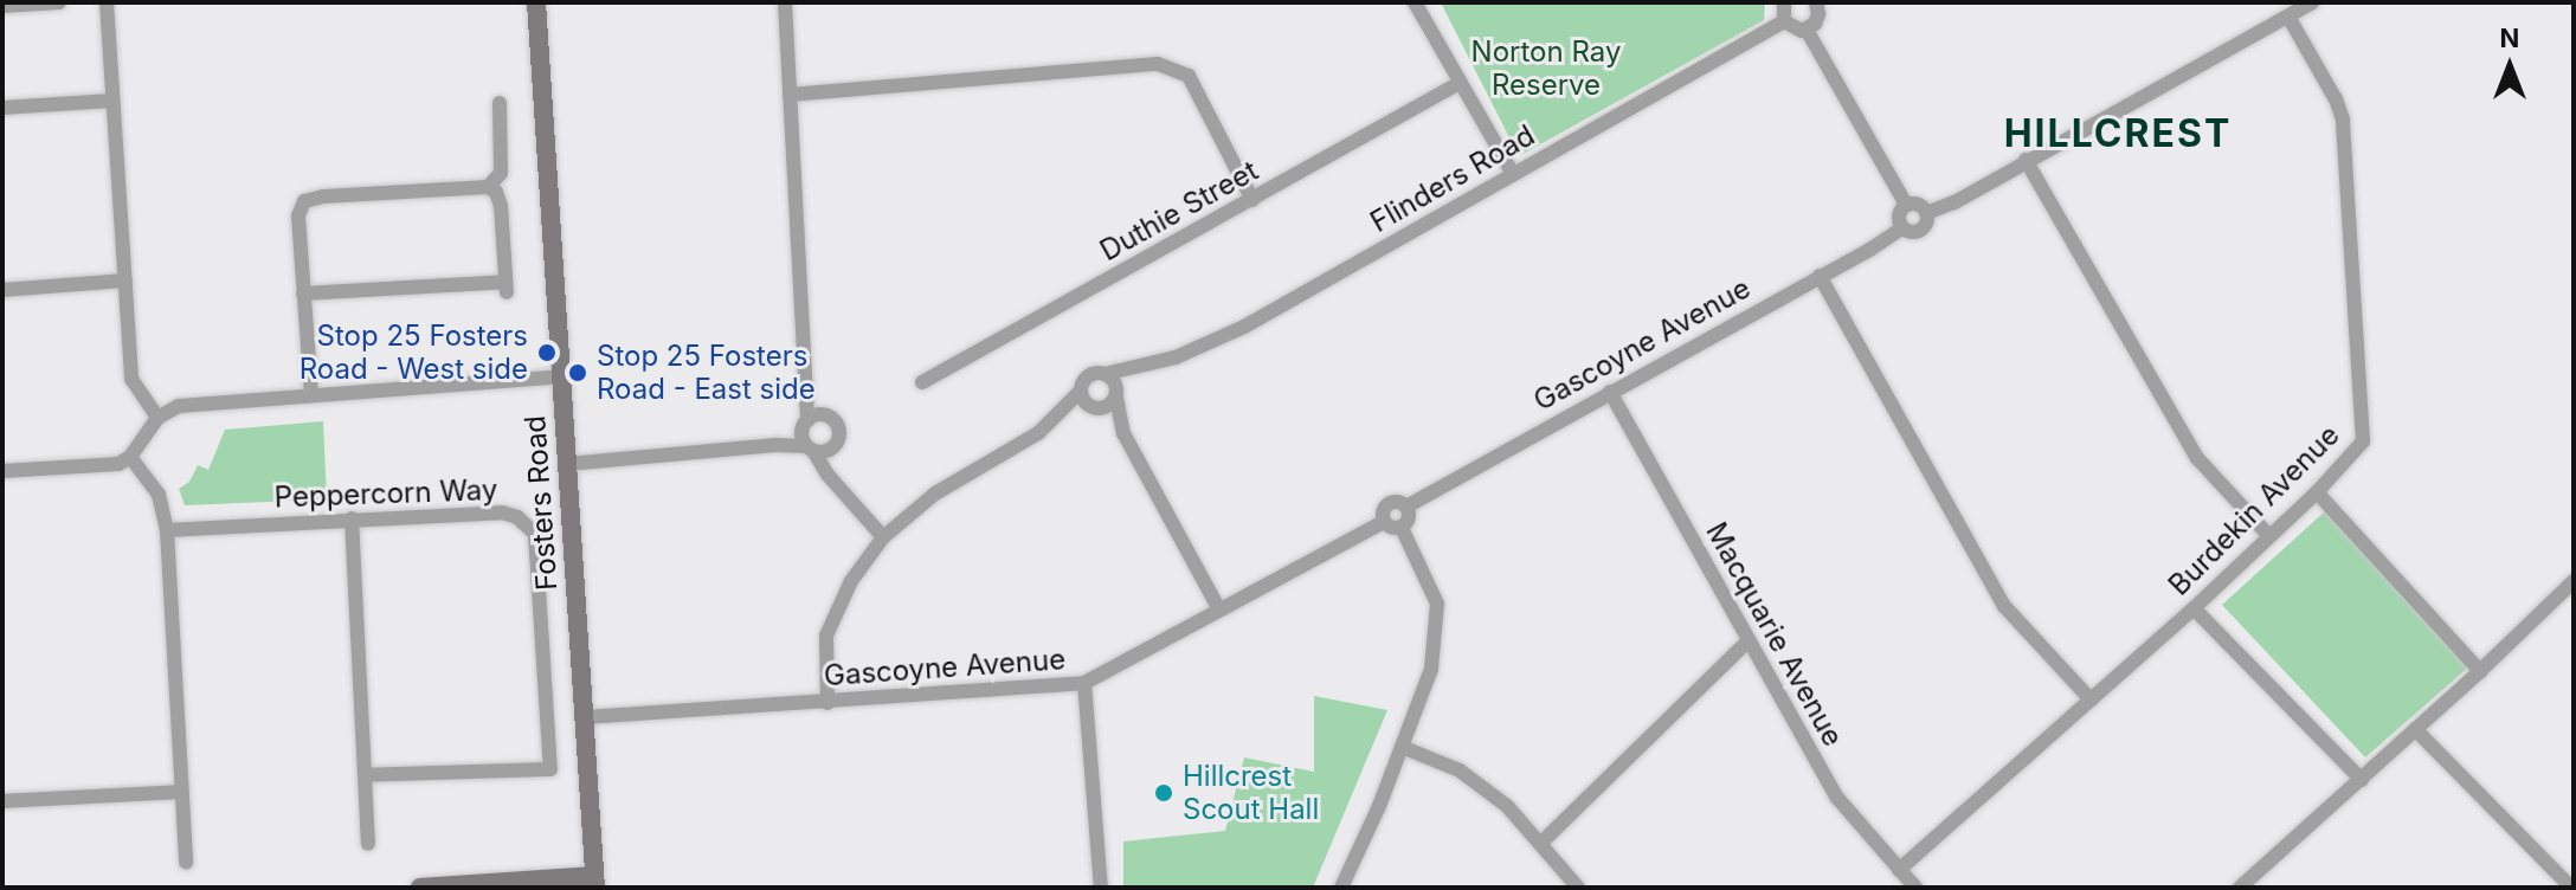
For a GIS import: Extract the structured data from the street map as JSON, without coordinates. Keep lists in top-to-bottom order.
{
  "streets": {
    "main road": ["Fosters Road"],
    "street": [
      "Flinders Road",
      "Duthie Street",
      "Gascoyne Avenue",
      "Peppercorn Way",
      "Burdekin Avenue",
      "Macquarie Avenue"
    ]
  },
  "crossings": [
    ["Gascoyne Avenue", "Fosters Road"],
    ["Gascoyne Avenue", "Macquarie Avenue"],
    ["Burdekin Avenue", "Macquarie Avenue"]
  ],
  "districts": ["HILLCREST"],
  "parks": ["Norton Ray Reserve"],
  "places": ["Stop 25 Fosters Road - West side", "Stop 25 Fosters Road - East side", "Hillcrest Scout Hall"],
  "north": "top"
}
